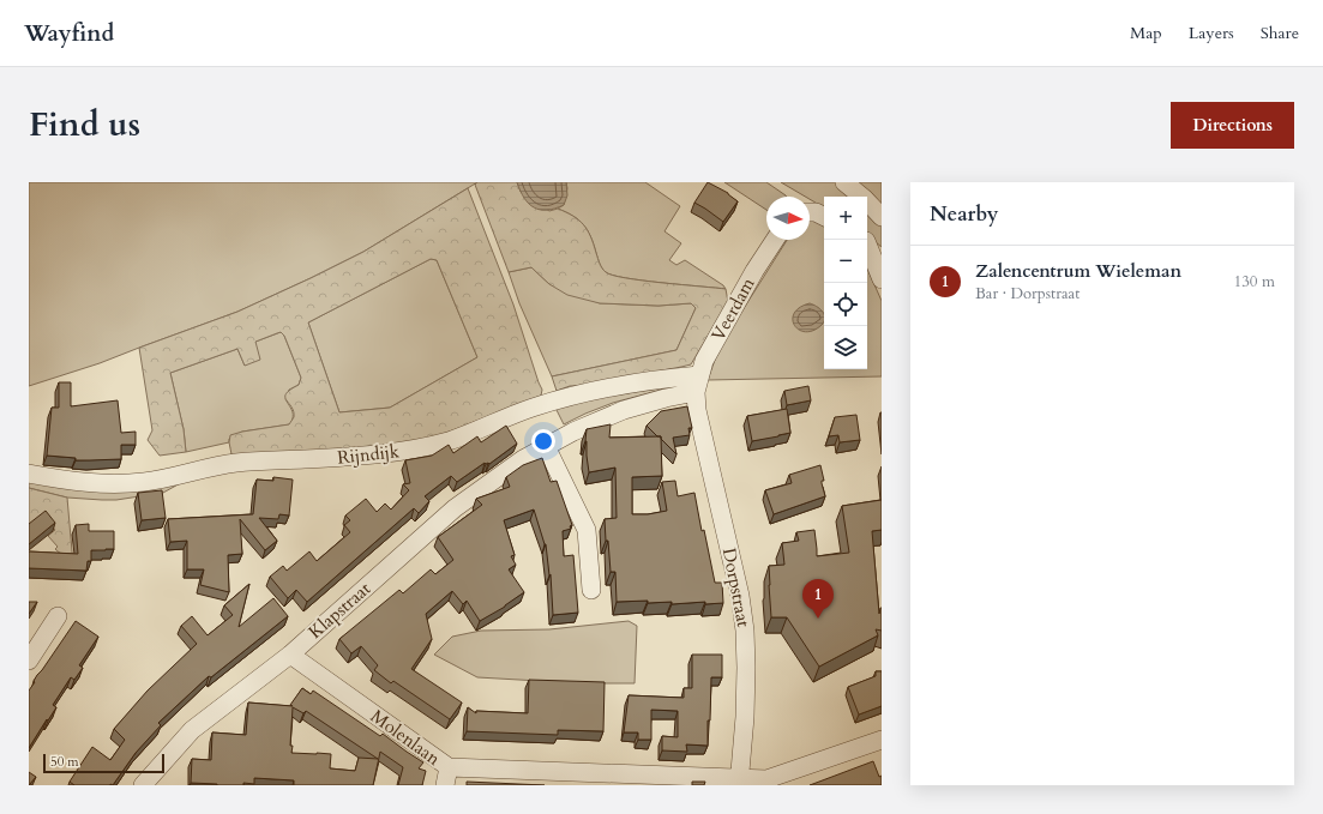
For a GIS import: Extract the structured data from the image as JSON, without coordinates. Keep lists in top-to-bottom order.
{
  "streets": {
    "street": [
      "Veerdam",
      "Rijndijk",
      "Dorpstraat",
      "Klapstraat",
      "Molenlaan"
    ]
  },
  "crossings": [
    ["Veerdam", "Rijndijk"],
    ["Veerdam", "Dorpstraat"],
    ["Veerdam", "Klapstraat"],
    ["Rijndijk", "Dorpstraat"],
    ["Rijndijk", "Klapstraat"],
    ["Dorpstraat", "Klapstraat"],
    ["Dorpstraat", "Molenlaan"],
    ["Klapstraat", "Molenlaan"]
  ],
  "scale_bar": "50 m",
  "north": "right",
  "page": {
    "header": "Wayfind",
    "nav": ["Map", "Layers", "Share"],
    "title": "Find us",
    "buttons": "Directions",
    "heading": "Nearby",
    "map_buttons": ["+", "−"],
    "list": [
      {
        "mark": "1",
        "name": "Zalencentrum Wieleman",
        "note": "Bar · Dorpstraat",
        "value": "130 m"
      }
    ],
    "pins": "1",
    "scale": "50 m"
  }
}
